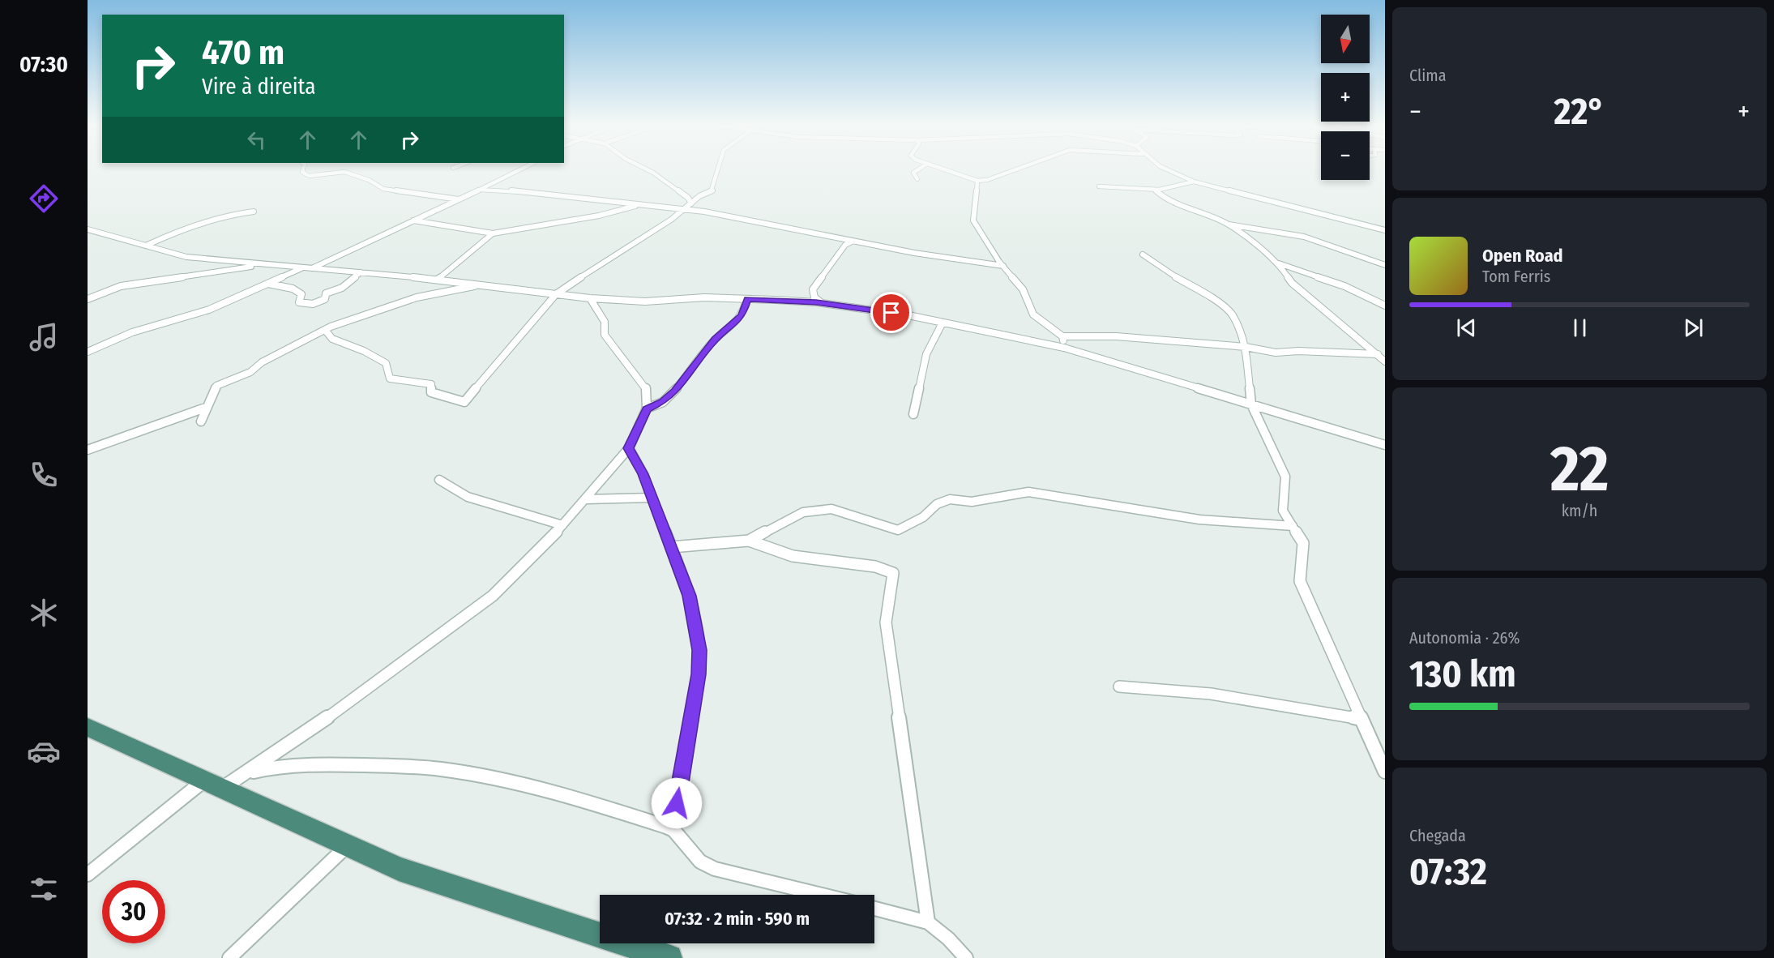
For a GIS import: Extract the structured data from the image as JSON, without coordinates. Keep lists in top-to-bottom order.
{
  "north": "bottom",
  "page": {
    "tabs": "07:30",
    "tile": [
      "Clima",
      ["22", "km/h"],
      ["Autonomia · 26%", "130 km"],
      ["Chegada", "07:32"]
    ],
    "map_buttons": ["+", "−"],
    "turn": ["470 m", "Vire à direita"],
    "heat": ["−", "22°", "+"],
    "song": ["Open Road", "Tom Ferris"],
    "limit": "30",
    "trip": "07:32 · 2 min · 590 m"
  }
}
